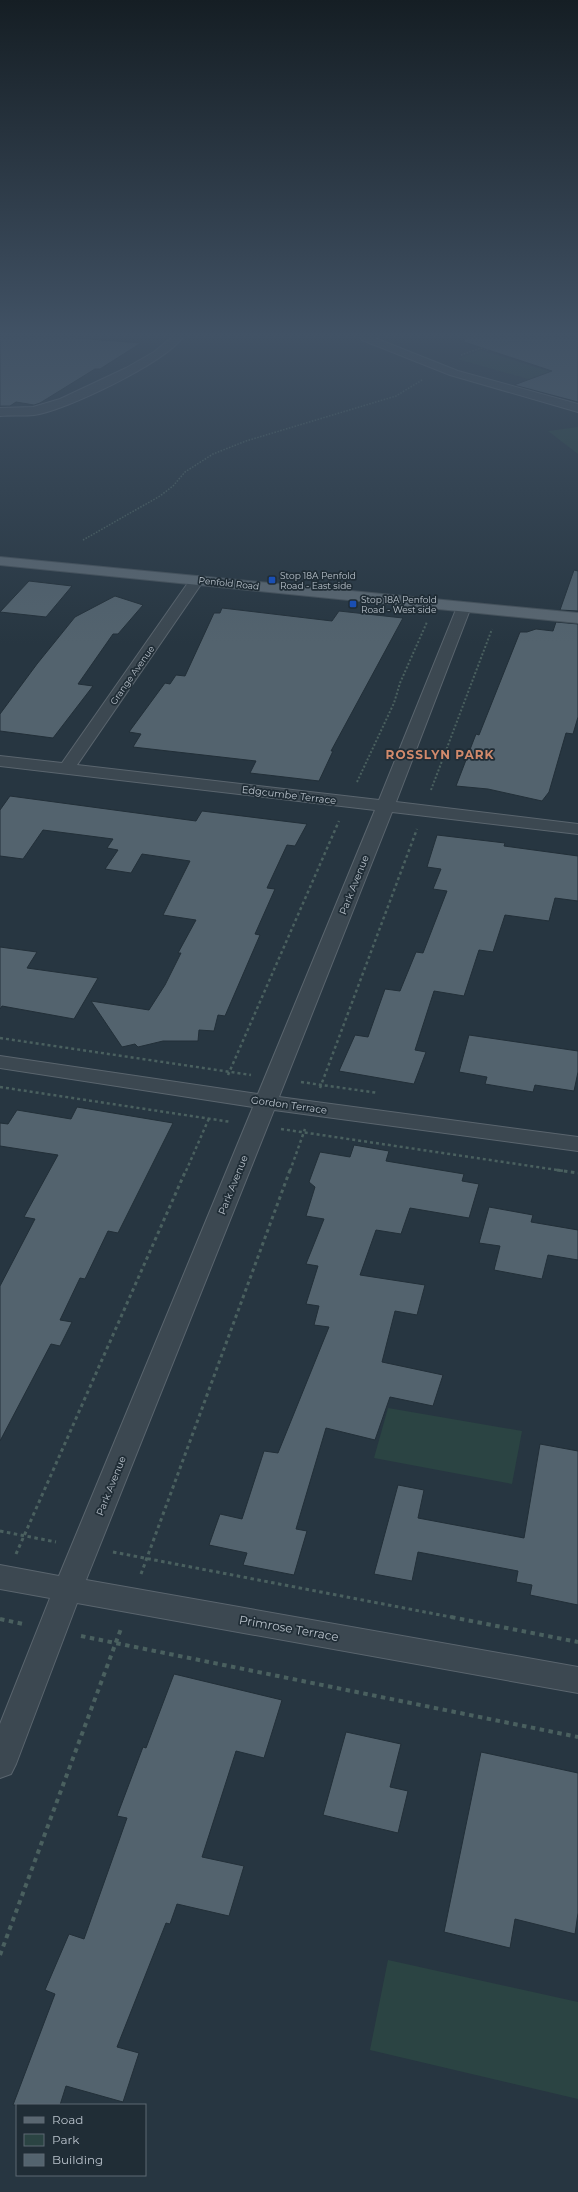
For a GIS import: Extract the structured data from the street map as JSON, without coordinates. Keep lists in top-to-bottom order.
{
  "streets": {
    "main road": ["Penfold Road"],
    "street": [
      "Grange Avenue",
      "Edgcumbe Terrace",
      "Park Avenue",
      "Gordon Terrace",
      "Primrose Terrace"
    ]
  },
  "crossings": [
    ["Penfold Road", "Grange Avenue"],
    ["Penfold Road", "Park Avenue"],
    ["Grange Avenue", "Edgcumbe Terrace"],
    ["Edgcumbe Terrace", "Park Avenue"],
    ["Park Avenue", "Gordon Terrace"],
    ["Park Avenue", "Primrose Terrace"]
  ],
  "districts": ["ROSSLYN PARK"],
  "places": {
    "transit": ["Stop 18A Penfold Road - East side", "Stop 18A Penfold Road - West side"]
  },
  "legend": ["Road", "Park", "Building"]
}
